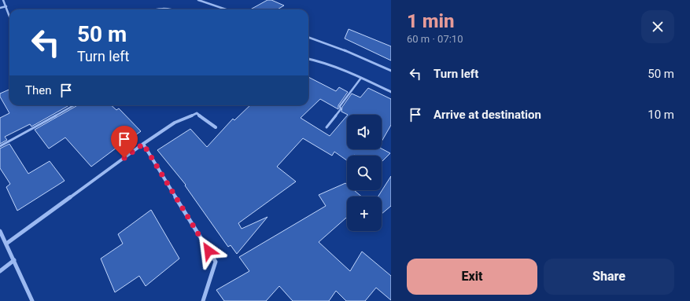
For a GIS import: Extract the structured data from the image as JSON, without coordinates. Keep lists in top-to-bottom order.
{
  "page": {
    "heading": ["1 min", "60 m · 07:10"],
    "turn": ["50 m", "Turn left"],
    "list": [
      {
        "name": "Turn left",
        "value": "50 m"
      },
      {
        "name": "Arrive at destination",
        "value": "10 m"
      }
    ],
    "then": "Then",
    "map_buttons": "+",
    "buttons": ["Exit", "Share"]
  }
}
